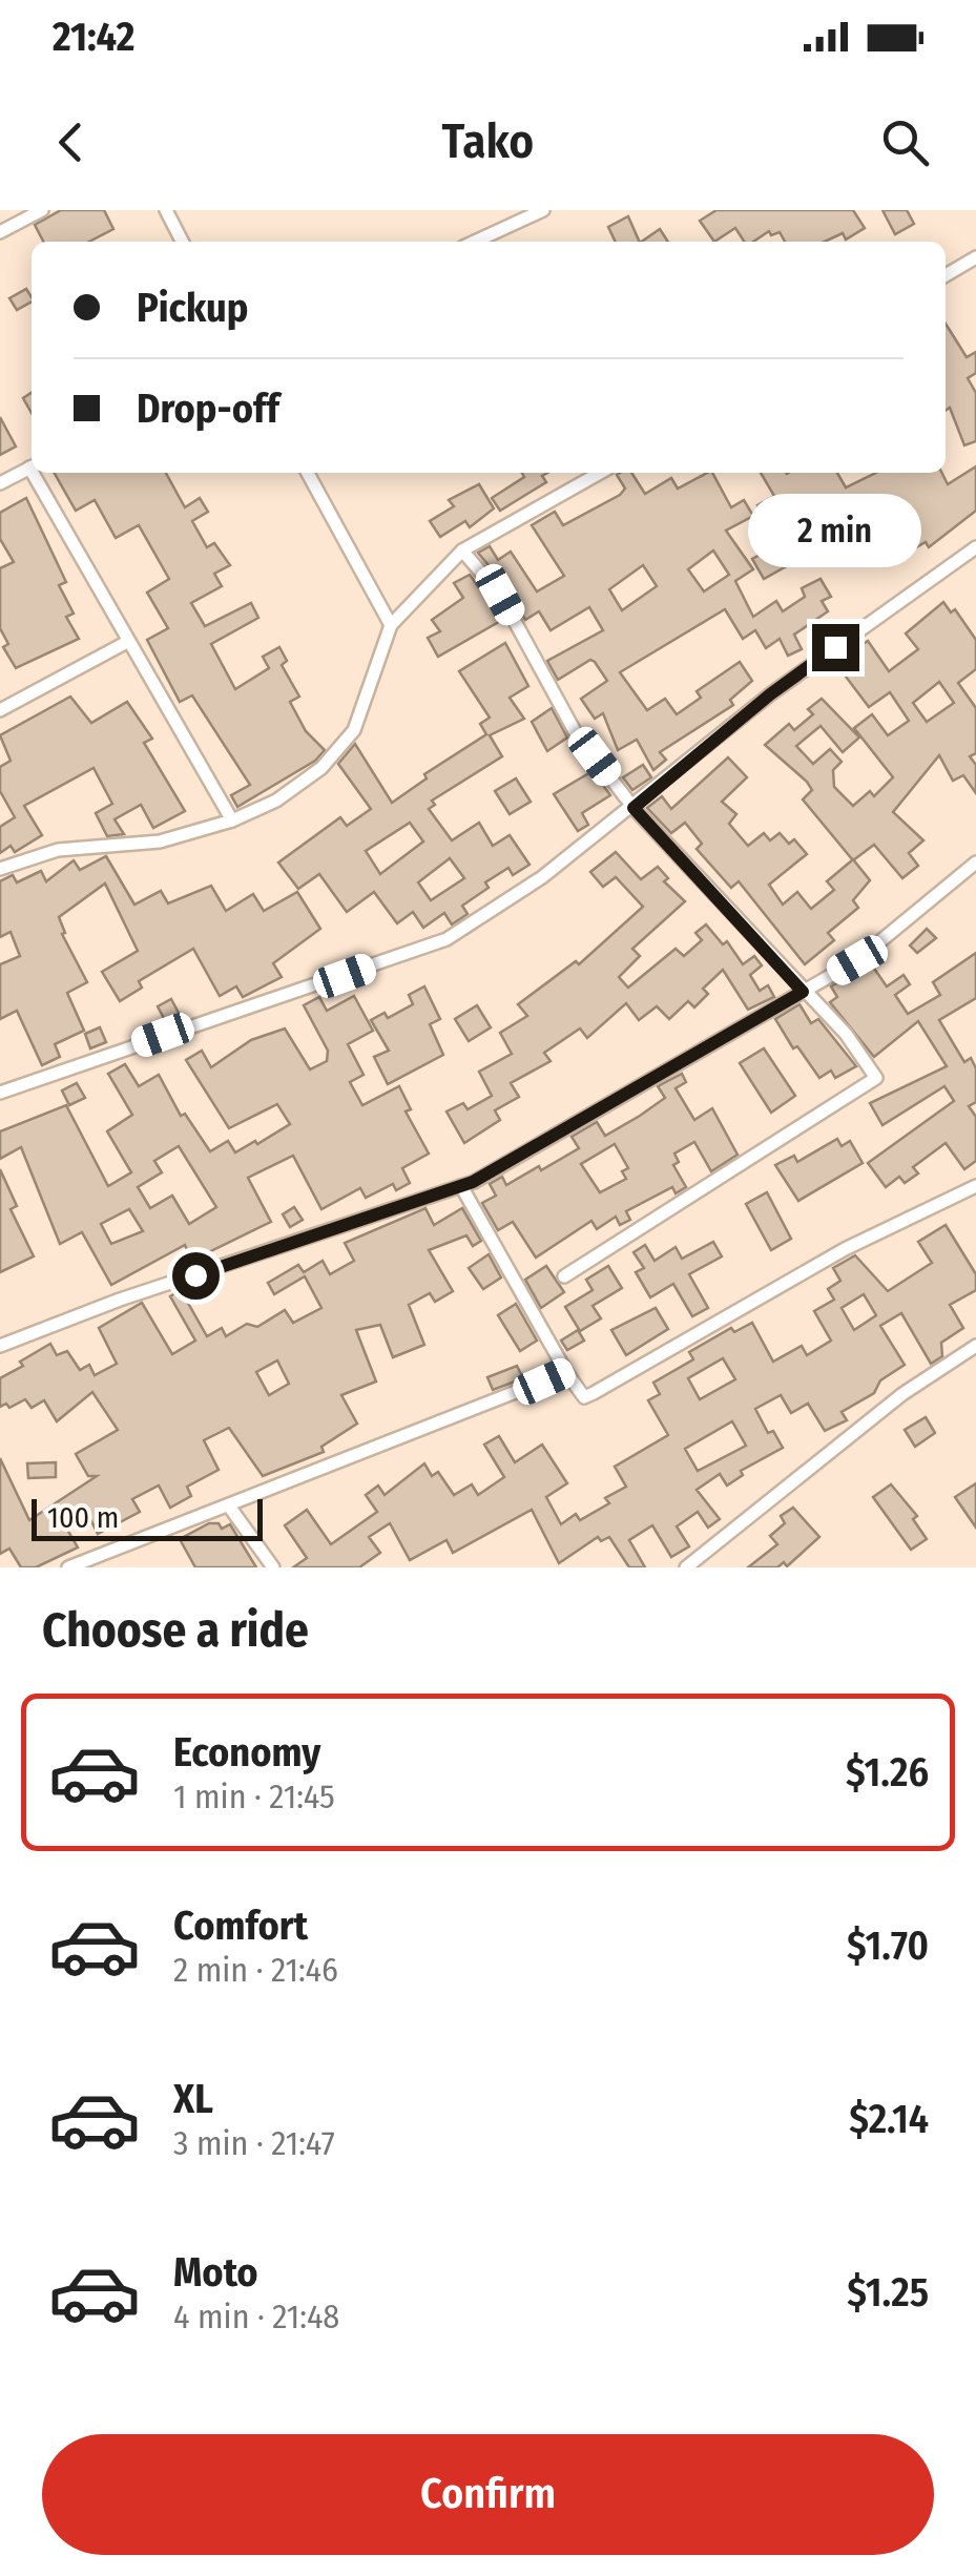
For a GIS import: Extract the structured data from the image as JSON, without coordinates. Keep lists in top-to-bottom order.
{
  "scale_bar": "100 m",
  "page": {
    "status": "21:42",
    "header": "Tako",
    "banner": ["Pickup", "Drop-off"],
    "bubble": "2 min",
    "scale": "100 m",
    "heading": "Choose a ride",
    "list": [
      {
        "name": "Economy",
        "note": "1 min · 21:45",
        "value": "$1.26"
      },
      {
        "name": "Comfort",
        "note": "2 min · 21:46",
        "value": "$1.70"
      },
      {
        "name": "XL",
        "note": "3 min · 21:47",
        "value": "$2.14"
      },
      {
        "name": "Moto",
        "note": "4 min · 21:48",
        "value": "$1.25"
      }
    ],
    "buttons": "Confirm"
  }
}
